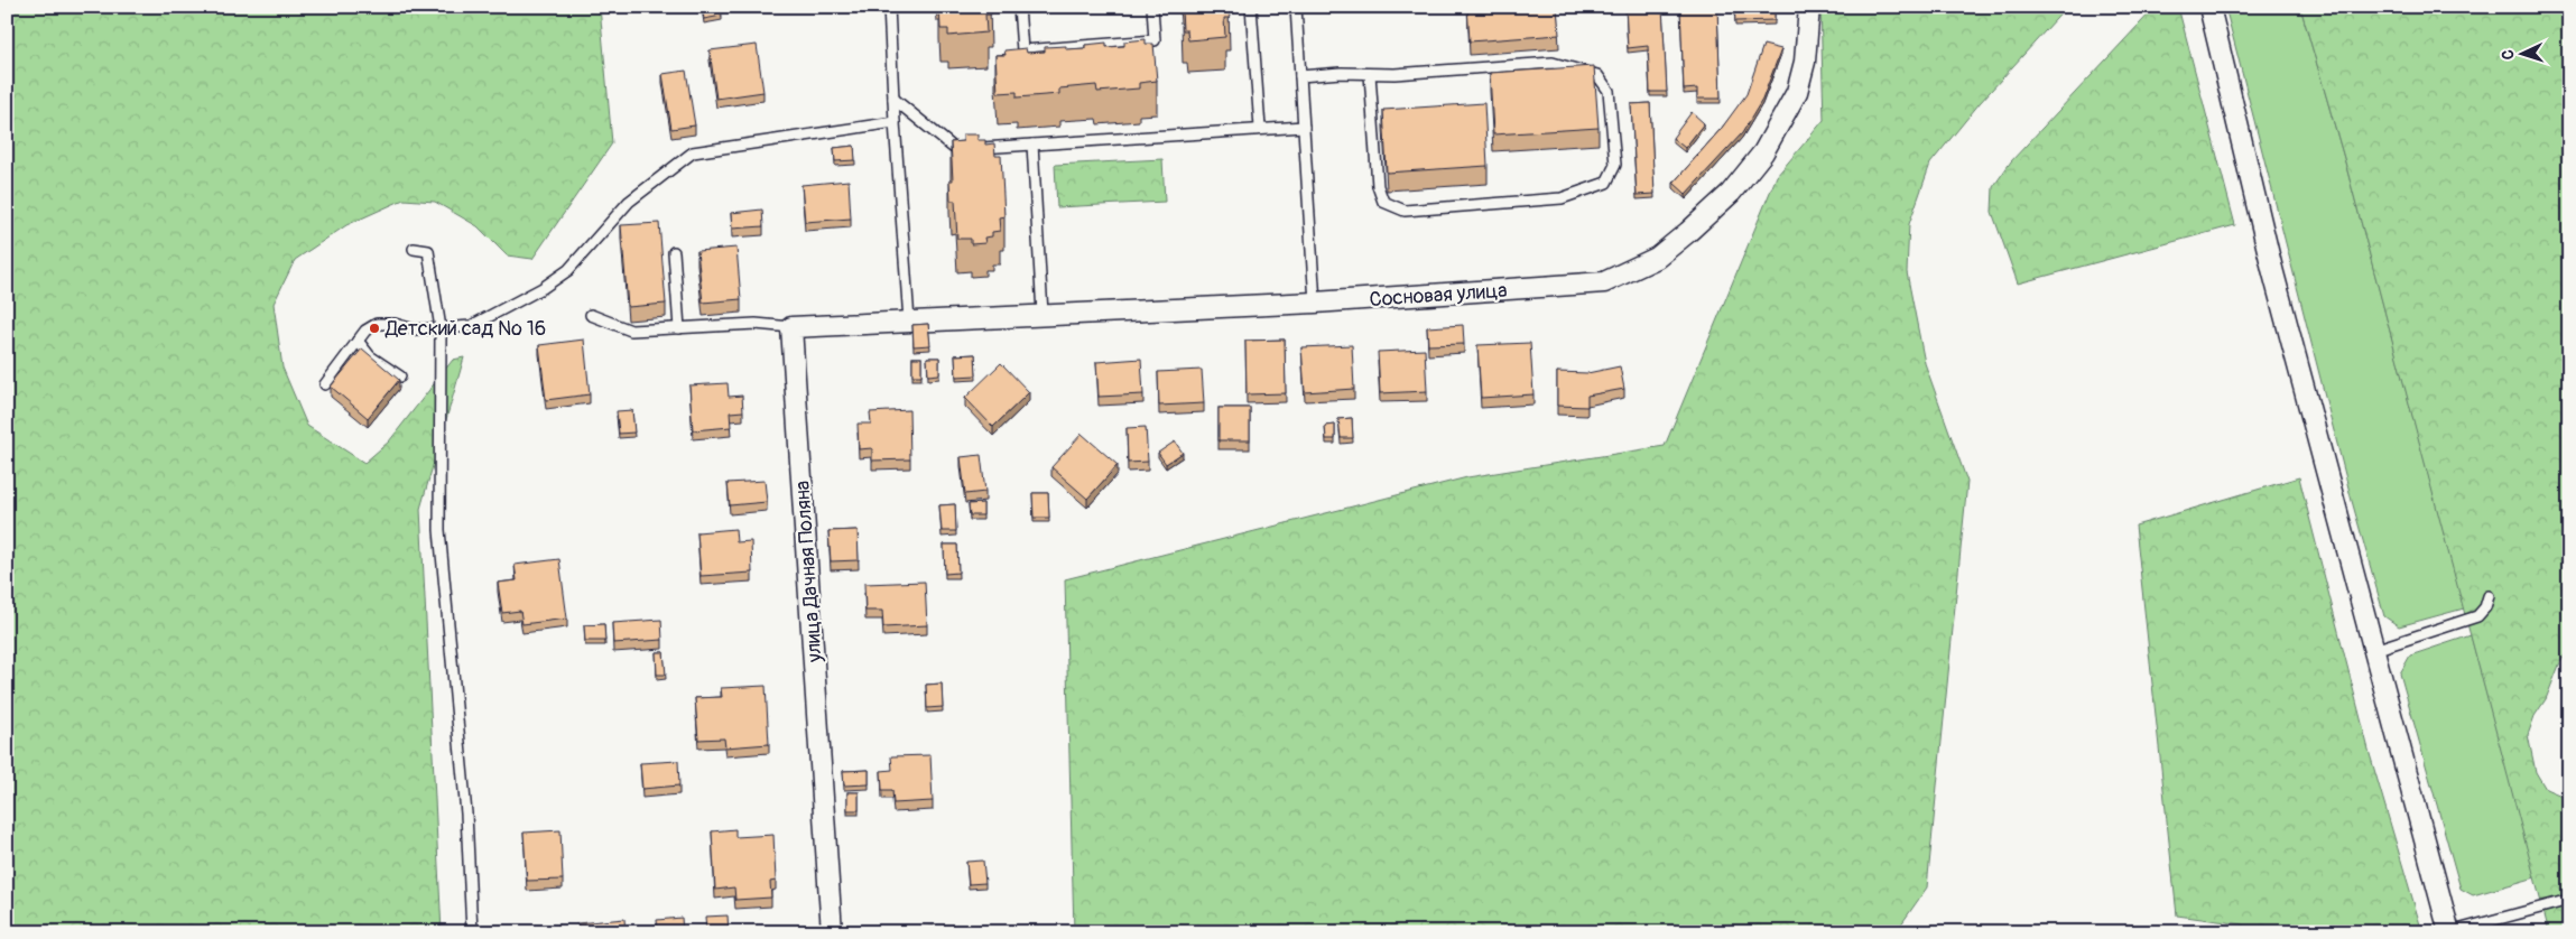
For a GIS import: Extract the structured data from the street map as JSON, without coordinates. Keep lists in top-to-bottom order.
{
  "streets": {
    "street": ["Сосновая улица", "улица Дачная Поляна"]
  },
  "places": ["Детский сад № 16"],
  "north": "left"
}
